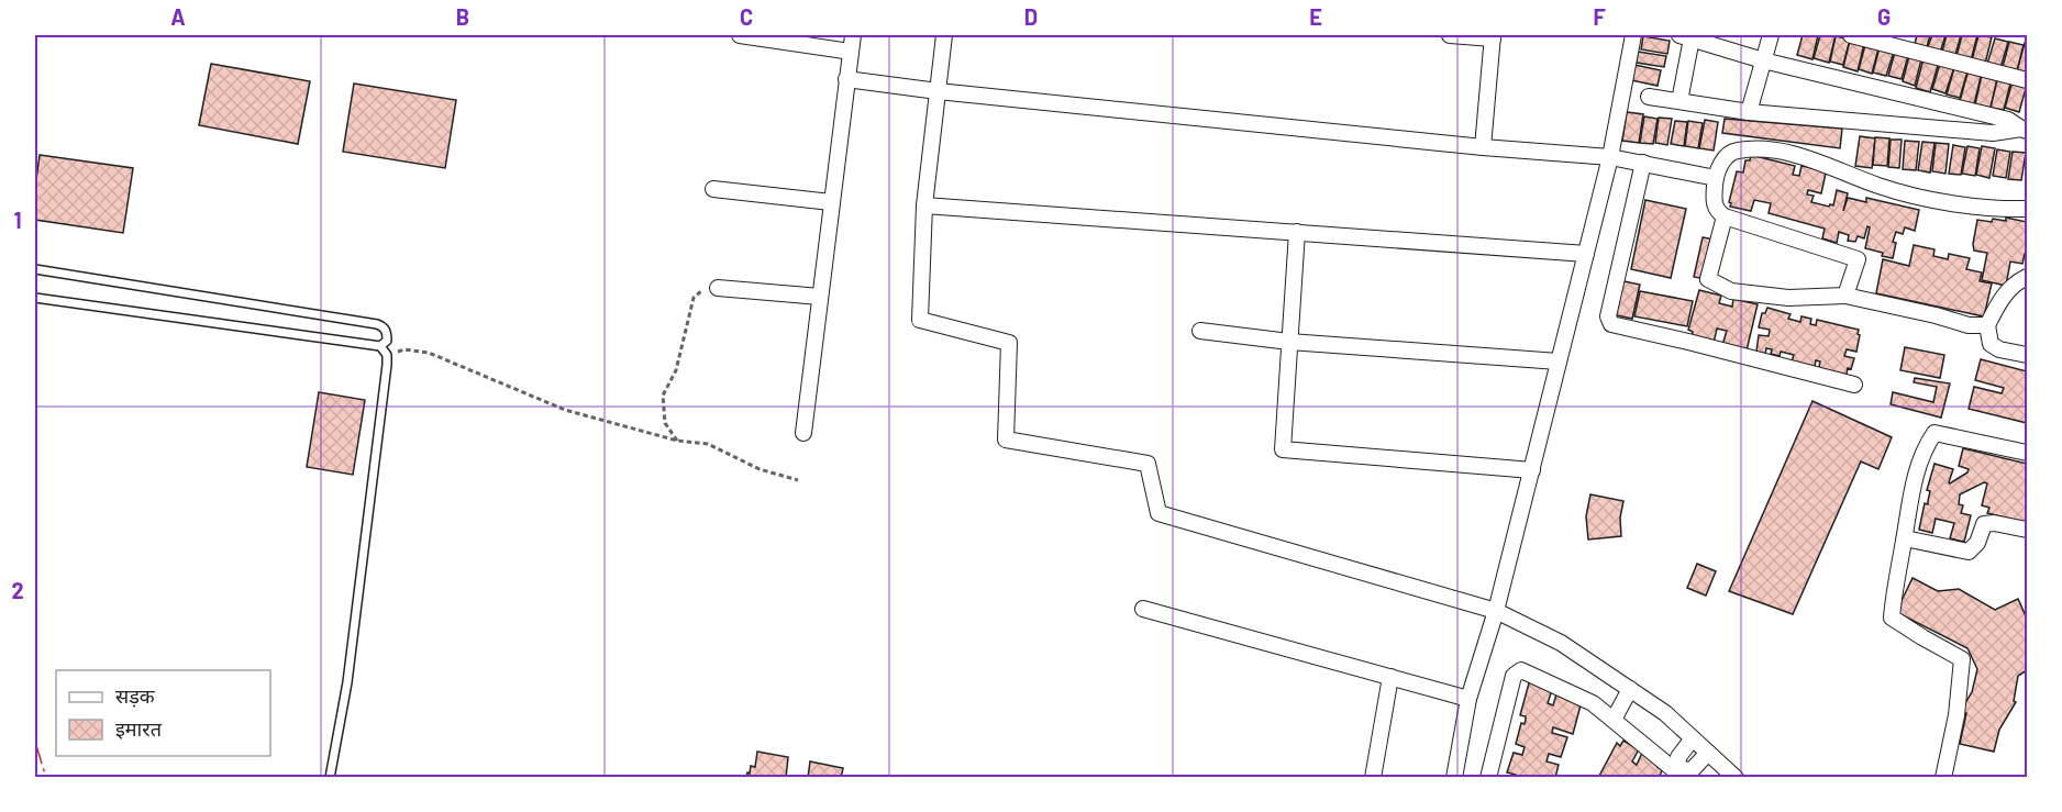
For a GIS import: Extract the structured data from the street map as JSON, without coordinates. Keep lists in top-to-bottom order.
{
  "legend": ["सड़क", "इमारत"],
  "grid": {
    "columns": [
      "A",
      "B",
      "C",
      "D",
      "E",
      "F",
      "G"
    ],
    "rows": ["1", "2"]
  }
}
